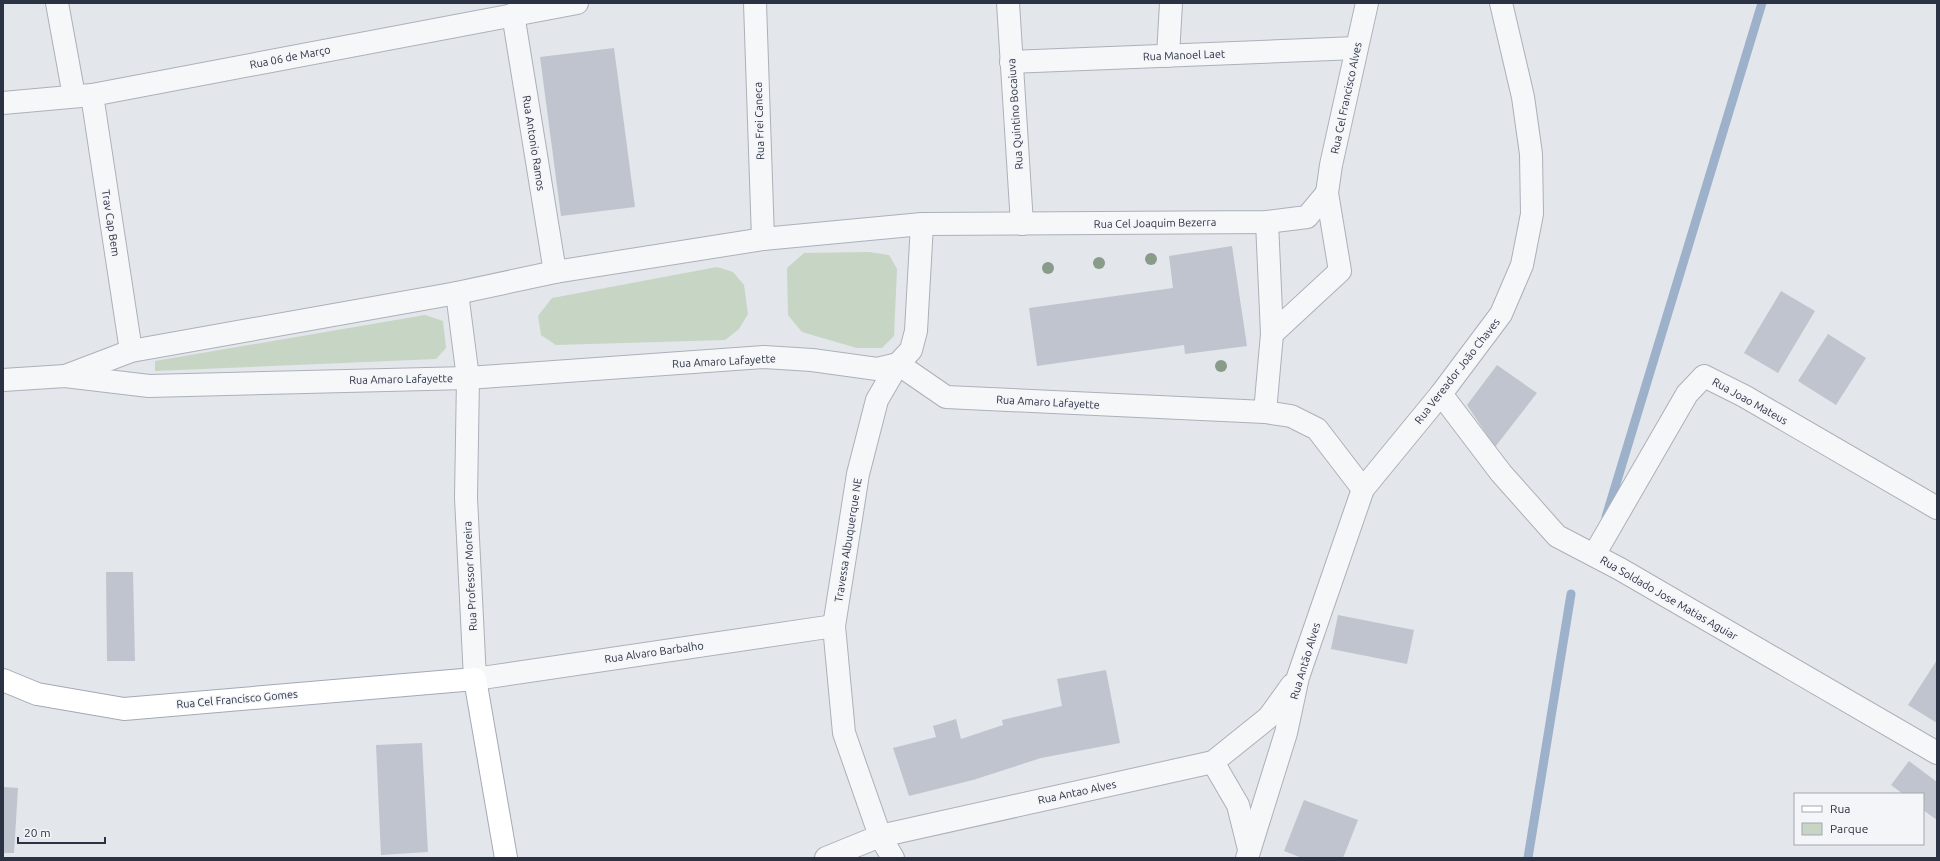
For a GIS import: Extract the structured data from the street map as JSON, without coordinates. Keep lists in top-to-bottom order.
{
  "streets": {
    "main road": ["Rua Professor Moreira", "Rua Cel Francisco Gomes"],
    "street": [
      "Rua Manoel Laet",
      "Rua 06 de Março",
      "Rua Cel Francisco Alves",
      "Rua Quintino Bocaiuva",
      "Rua Frei Caneca",
      "Rua Antonio Ramos",
      "Trav Cap Bem",
      "Rua Cel Joaquim Bezerra",
      "Rua Amaro Lafayette",
      "Rua Vereador João Chaves",
      "Rua Joao Mateus",
      "Travessa Albuquerque NE",
      "Rua Soldado Jose Matias Aguiar",
      "Rua Alvaro Barbalho",
      "Rua Antão Alves",
      "Rua Antao Alves"
    ]
  },
  "crossings": [
    ["Rua Manoel Laet", "Rua Cel Francisco Alves"],
    ["Rua Manoel Laet", "Rua Quintino Bocaiuva"],
    ["Rua 06 de Março", "Rua Antonio Ramos"],
    ["Rua 06 de Março", "Trav Cap Bem"],
    ["Rua Cel Francisco Alves", "Rua Cel Joaquim Bezerra"],
    ["Rua Quintino Bocaiuva", "Rua Cel Joaquim Bezerra"],
    ["Rua Frei Caneca", "Rua Amaro Lafayette"],
    ["Rua Antonio Ramos", "Rua Amaro Lafayette"],
    ["Trav Cap Bem", "Rua Amaro Lafayette"],
    ["Rua Cel Joaquim Bezerra", "Rua Amaro Lafayette"],
    ["Rua Amaro Lafayette", "Rua Vereador João Chaves"],
    ["Rua Amaro Lafayette", "Travessa Albuquerque NE"],
    ["Rua Amaro Lafayette", "Rua Professor Moreira"],
    ["Rua Amaro Lafayette", "Rua Antão Alves"],
    ["Rua Vereador João Chaves", "Rua Soldado Jose Matias Aguiar"],
    ["Rua Vereador João Chaves", "Rua Antão Alves"],
    ["Rua Joao Mateus", "Rua Soldado Jose Matias Aguiar"],
    ["Travessa Albuquerque NE", "Rua Alvaro Barbalho"],
    ["Travessa Albuquerque NE", "Rua Antao Alves"],
    ["Rua Professor Moreira", "Rua Alvaro Barbalho"],
    ["Rua Professor Moreira", "Rua Cel Francisco Gomes"],
    ["Rua Alvaro Barbalho", "Rua Cel Francisco Gomes"],
    ["Rua Antão Alves", "Rua Antao Alves"]
  ],
  "legend": ["Rua", "Parque"],
  "scale_bar": "20 m"
}
